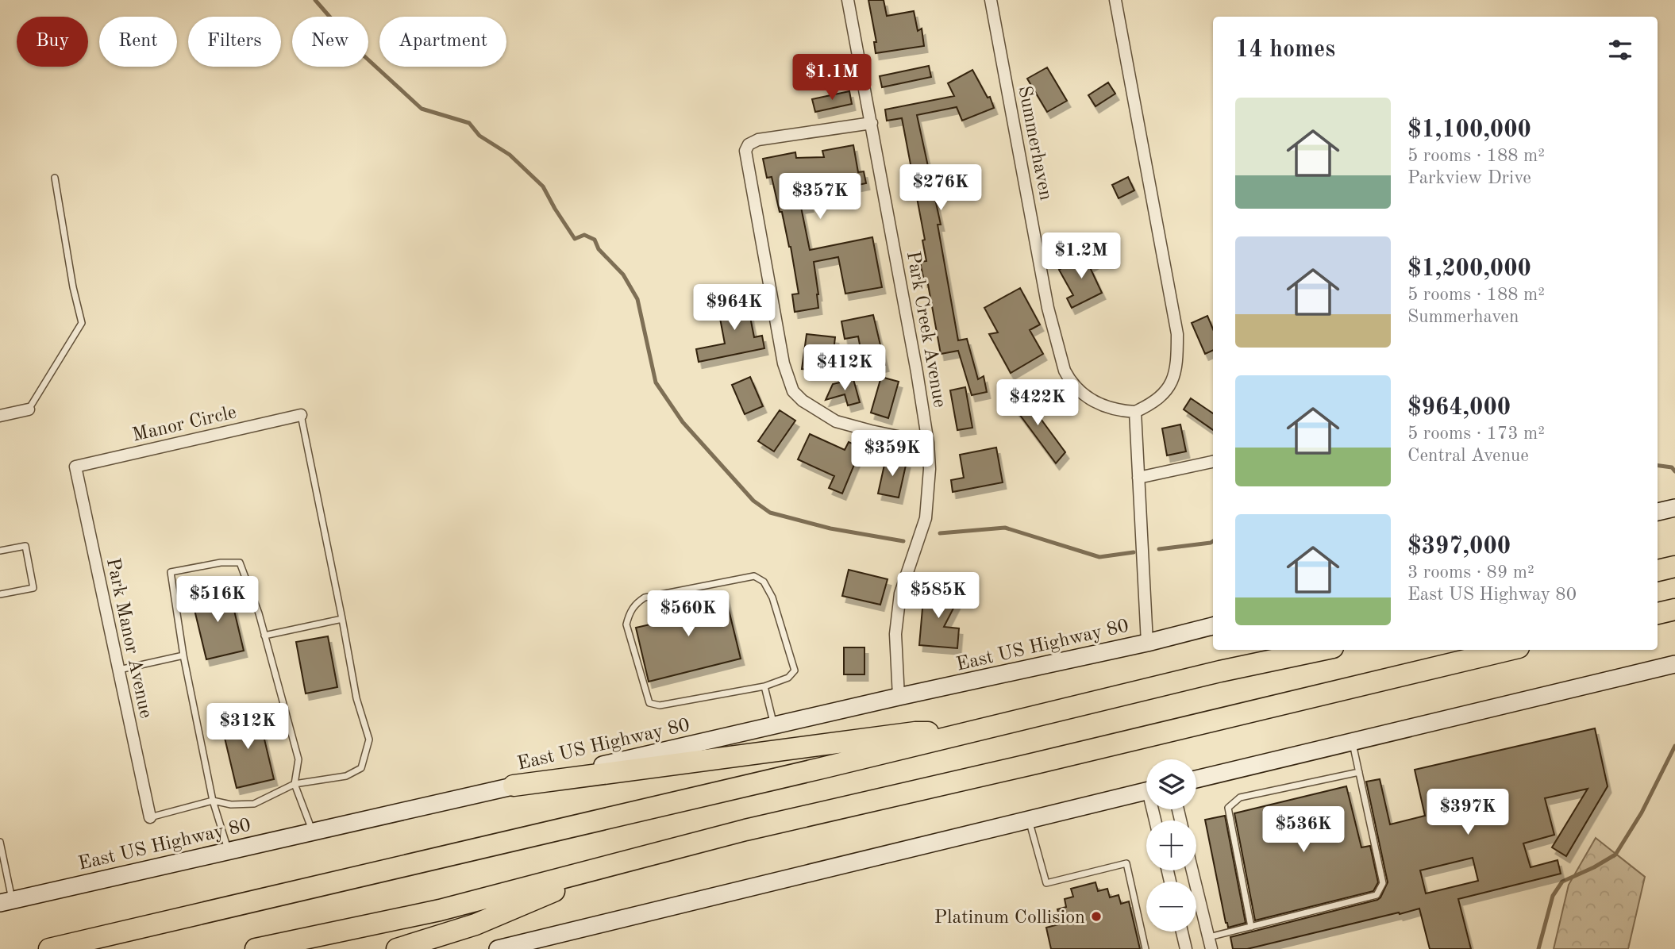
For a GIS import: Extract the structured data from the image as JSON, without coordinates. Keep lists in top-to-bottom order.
{
  "streets": {
    "main road": ["East US Highway 80"],
    "street": [
      "Summerhaven",
      "Park Creek Avenue",
      "Manor Circle",
      "Park Manor Avenue"
    ]
  },
  "crossings": [
    ["Park Creek Avenue", "East US Highway 80"],
    ["Manor Circle", "Park Manor Avenue"]
  ],
  "places": ["Platinum Collision"],
  "page": {
    "chip": [
      "Buy",
      "Rent",
      "Filters",
      "New",
      "Apartment"
    ],
    "heading": "14 homes",
    "price": [
      "$1.1M",
      "$276K",
      "$357K",
      "$1.2M",
      "$964K",
      "$412K",
      "$422K",
      "$359K",
      "$585K",
      "$516K",
      "$560K",
      "$312K",
      "$397K",
      "$536K"
    ],
    "list": [
      {
        "name": "$1,100,000",
        "note": "5 rooms · 188 m² · Parkview Drive"
      },
      {
        "name": "$1,200,000",
        "note": "5 rooms · 188 m² · Summerhaven"
      },
      {
        "name": "$964,000",
        "note": "5 rooms · 173 m² · Central Avenue"
      },
      {
        "name": "$397,000",
        "note": "3 rooms · 89 m² · East US Highway 80"
      }
    ],
    "map_buttons": ["+", "−"]
  }
}
